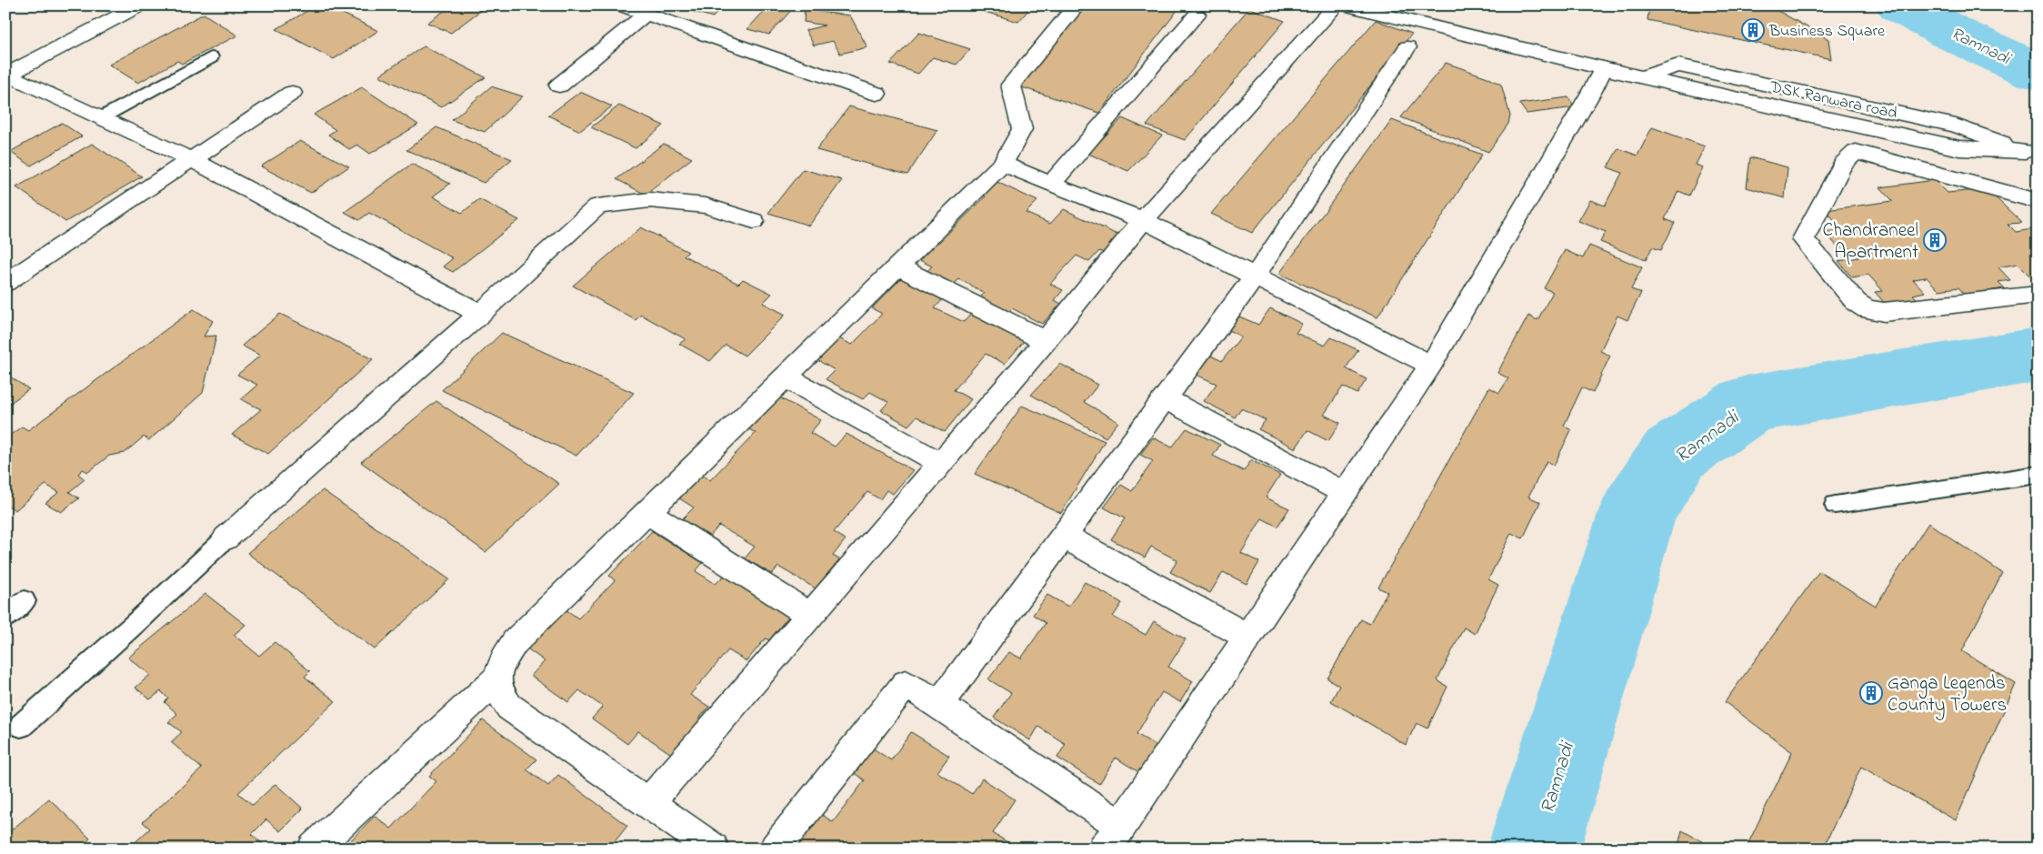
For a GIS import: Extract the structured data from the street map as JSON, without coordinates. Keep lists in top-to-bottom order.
{
  "streets": {
    "street": ["DSK Ranwara road"]
  },
  "water": ["Ramnadi"],
  "places": {
    "building": ["Business Square", "Chandraneel Apartment", "Ganga Legends County Towers"]
  }
}
